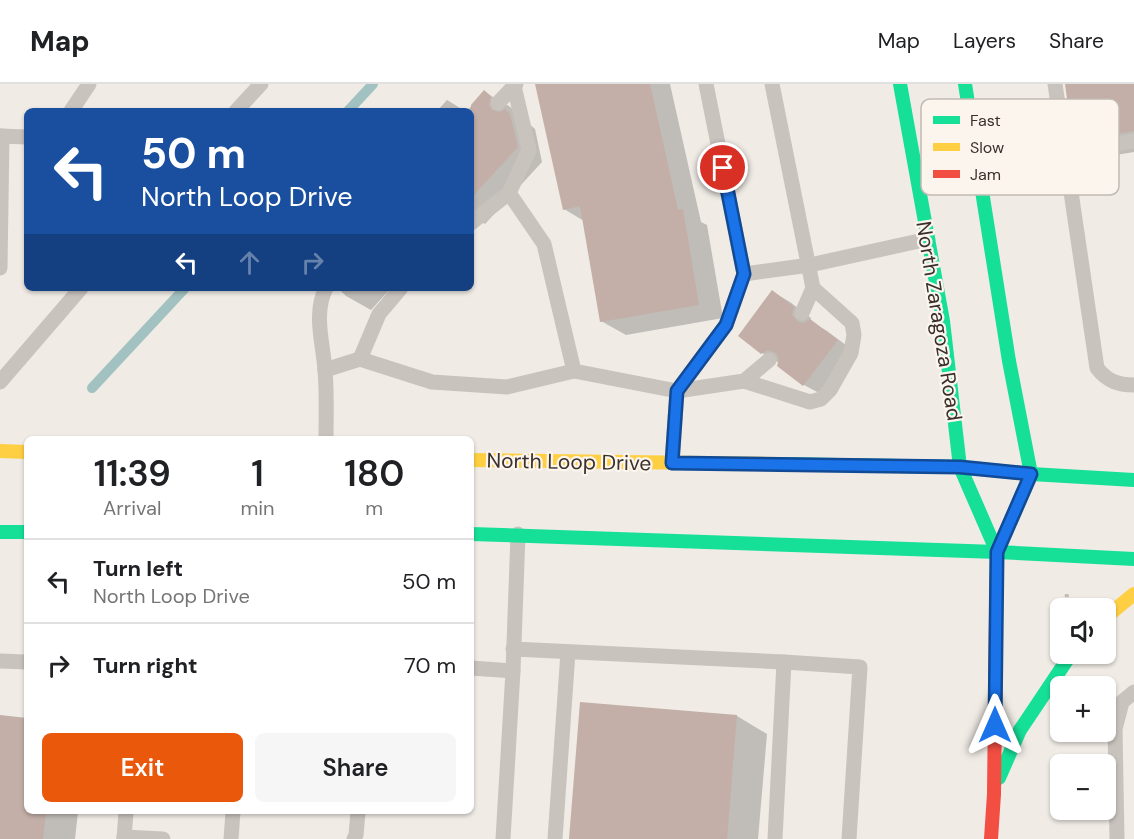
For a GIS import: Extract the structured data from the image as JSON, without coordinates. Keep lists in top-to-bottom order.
{
  "streets": {
    "main road": ["North Zaragoza Road", "North Loop Drive"]
  },
  "crossings": [
    ["North Zaragoza Road", "North Loop Drive"]
  ],
  "legend": ["Fast", "Slow", "Jam"],
  "page": {
    "header": "Map",
    "nav": ["Map", "Layers", "Share"],
    "turn": ["50 m", "North Loop Drive"],
    "eta": [
      "11:39",
      "Arrival",
      "1",
      "min",
      "180",
      "m"
    ],
    "list": [
      {
        "name": "Turn left",
        "note": "North Loop Drive",
        "value": "50 m"
      },
      {
        "name": "Turn right",
        "value": "70 m"
      }
    ],
    "map_buttons": ["+", "−"],
    "buttons": ["Exit", "Share"]
  }
}
